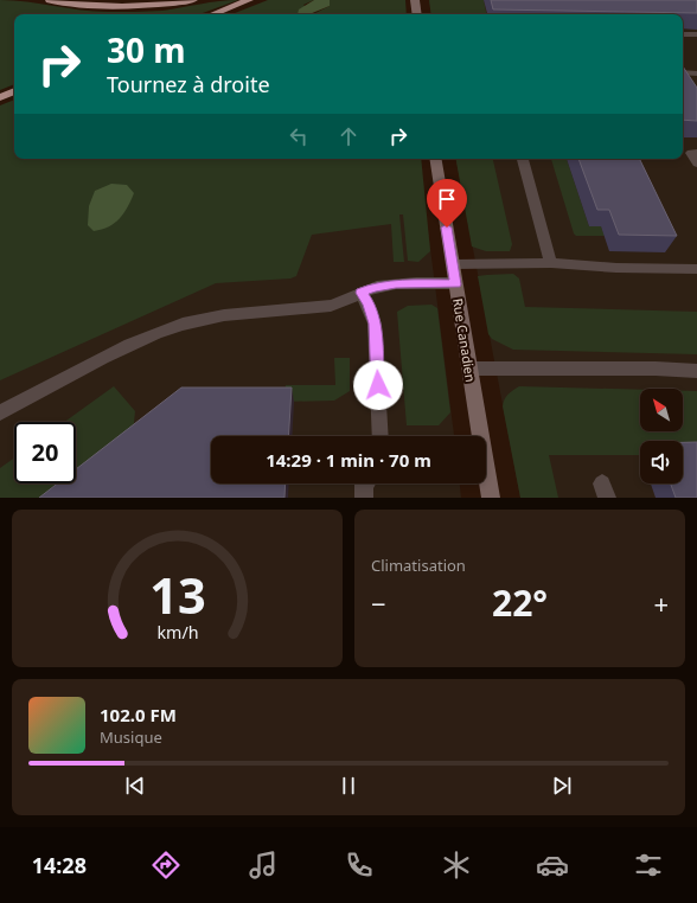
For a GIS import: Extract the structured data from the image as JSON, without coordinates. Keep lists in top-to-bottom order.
{
  "streets": {
    "street": ["Rue Canadien"]
  },
  "north": "top left",
  "page": {
    "turn": ["30 m", "Tournez à droite"],
    "limit": "20",
    "trip": "14:29 · 1 min · 70 m",
    "tile": "Climatisation",
    "heat": ["−", "22°", "+"],
    "song": ["102.0 FM", "Musique"],
    "tabs": "14:28",
    "gauge": ["13", "km/h"]
  }
}
